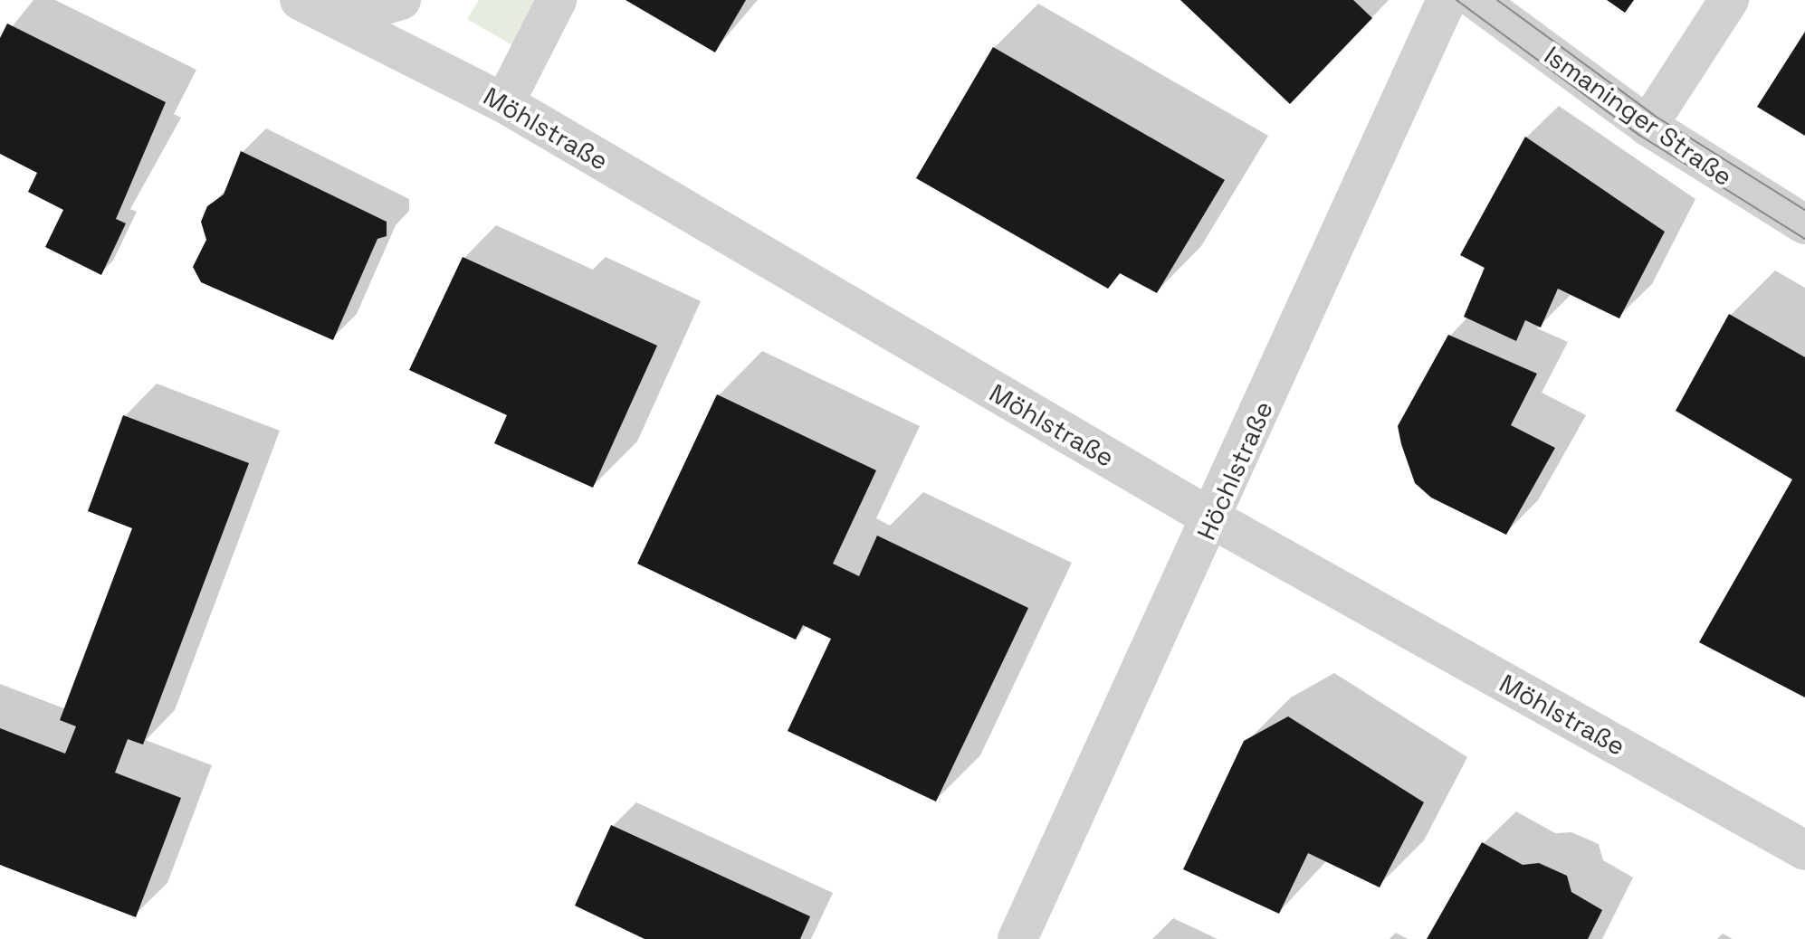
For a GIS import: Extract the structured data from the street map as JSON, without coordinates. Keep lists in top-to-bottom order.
{
  "streets": {
    "street": ["Ismaninger Straße", "Möhlstraße", "Höchlstraße"]
  },
  "crossings": [
    ["Möhlstraße", "Höchlstraße"]
  ]
}
